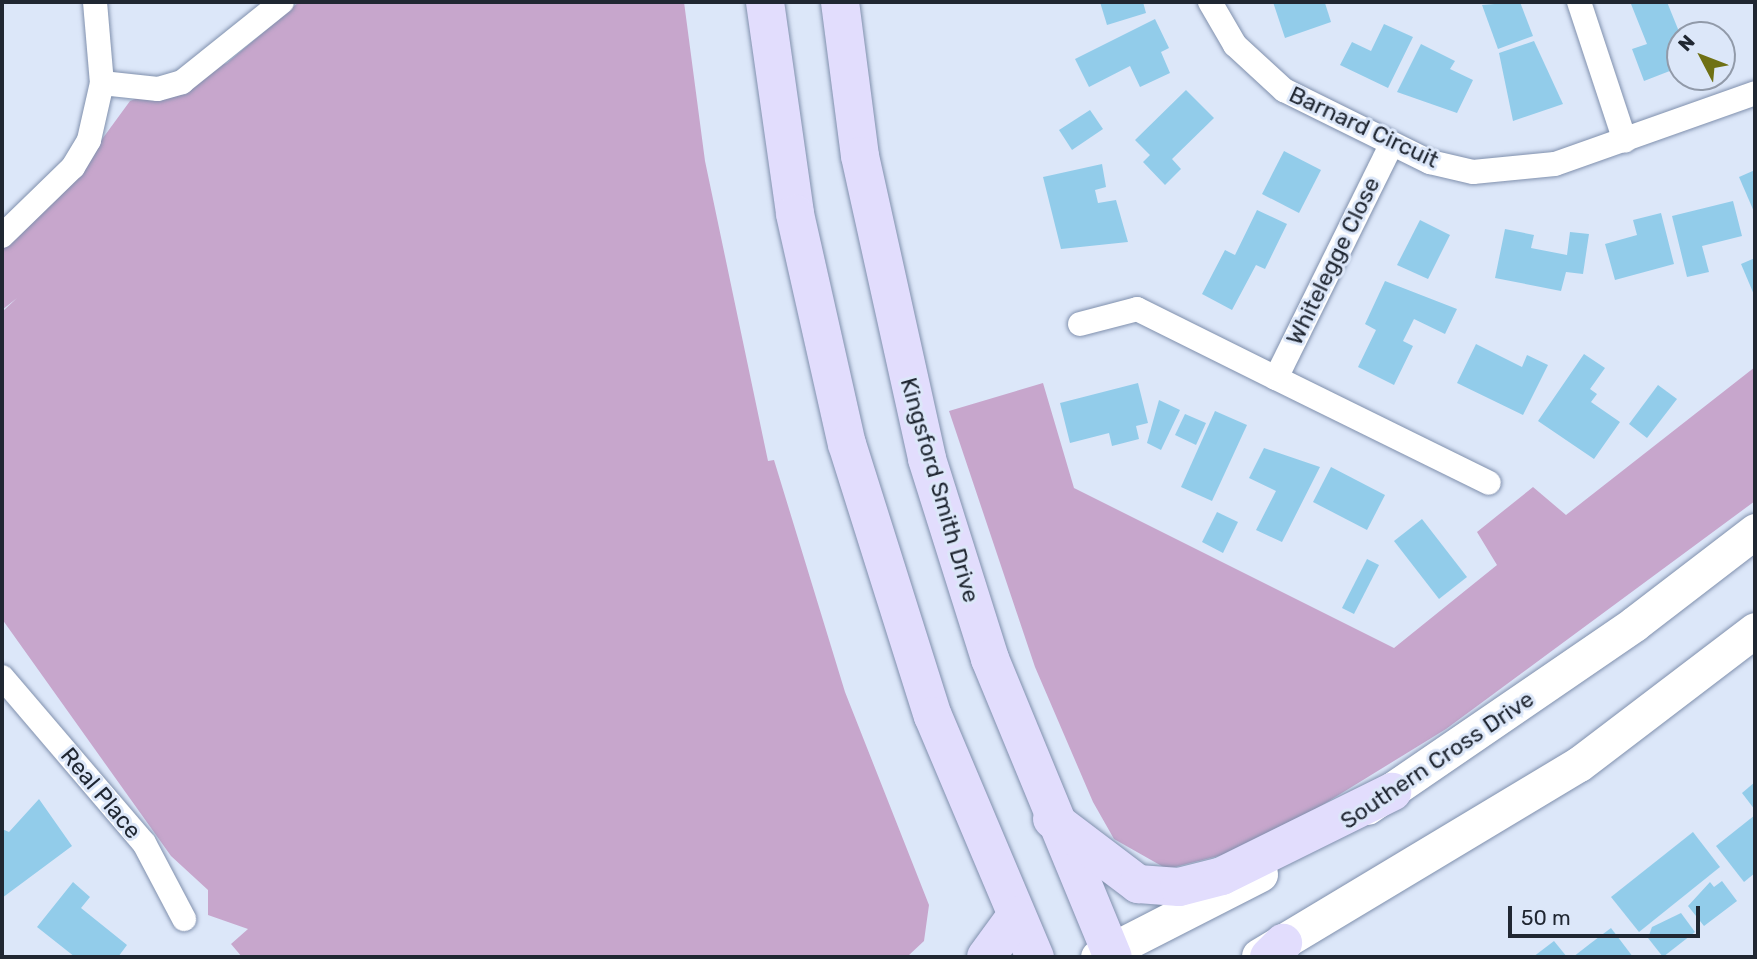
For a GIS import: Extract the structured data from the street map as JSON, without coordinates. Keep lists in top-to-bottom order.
{
  "streets": {
    "main road": ["Kingsford Smith Drive", "Southern Cross Drive"],
    "street": ["Barnard Circuit", "Whitelegge Close", "Real Place"]
  },
  "crossings": [
    ["Barnard Circuit", "Whitelegge Close"],
    ["Kingsford Smith Drive", "Southern Cross Drive"]
  ],
  "scale_bar": "50 m",
  "north": "top left"
}
